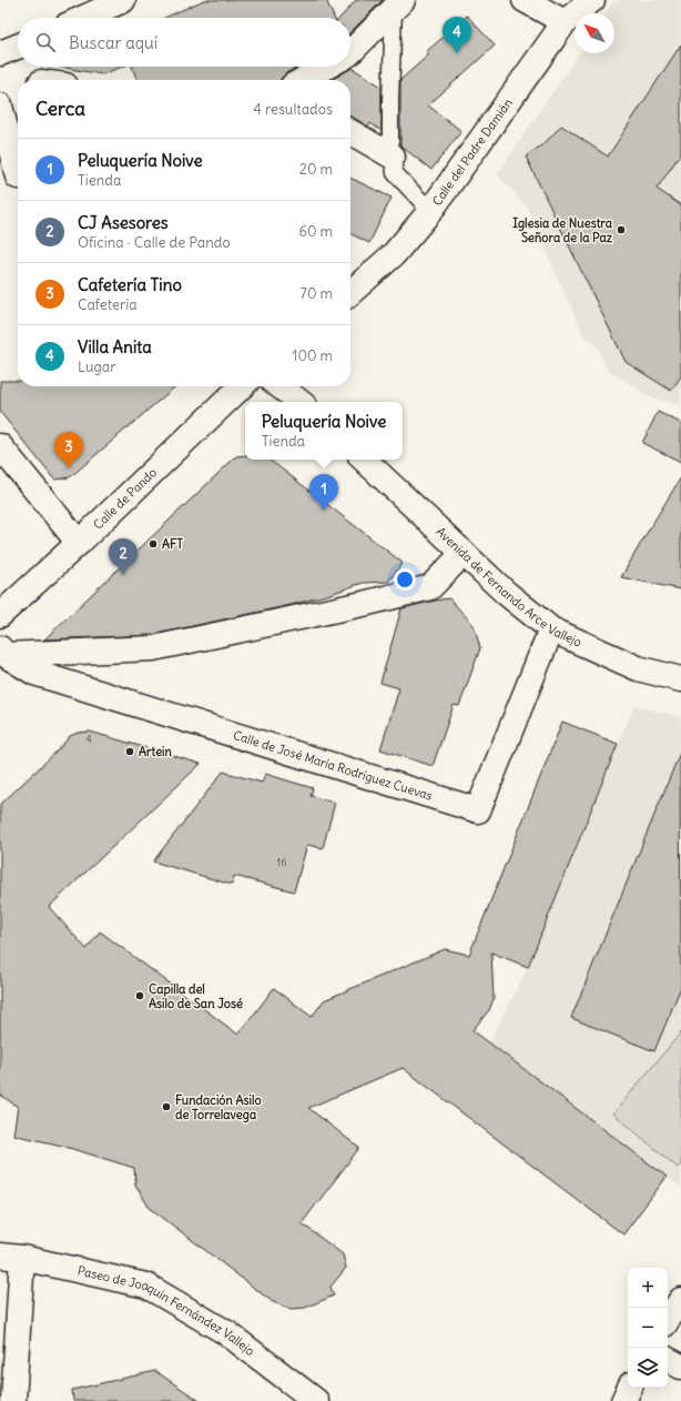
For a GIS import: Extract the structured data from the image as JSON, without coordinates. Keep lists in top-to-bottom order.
{
  "streets": {
    "main road": [
      "Calle del Padre Damián",
      "Calle de Pando",
      "Avenida de Fernando Arce Vallejo",
      "Calle de José María Rodríguez Cuevas",
      "Paseo de Joaquín Fernández Vallejo"
    ]
  },
  "crossings": [
    ["Avenida de Fernando Arce Vallejo", "Calle de José María Rodríguez Cuevas"]
  ],
  "places": [
    "Iglesia de Nuestra Señora de la Paz",
    "AFT",
    "Artein",
    "Capilla del Asilo de San José",
    "Fundación Asilo de Torrelavega"
  ],
  "house_numbers": ["4", "16"],
  "north": "top left",
  "page": {
    "pins": [
      "4",
      "3",
      "1",
      "2"
    ],
    "search": "Buscar aquí",
    "heading": ["Cerca", "4 resultados"],
    "list": [
      {
        "mark": "1",
        "name": "Peluquería Noive",
        "note": "Tienda",
        "value": "20 m"
      },
      {
        "mark": "2",
        "name": "CJ Asesores",
        "note": "Oficina · Calle de Pando",
        "value": "60 m"
      },
      {
        "mark": "3",
        "name": "Cafetería Tino",
        "note": "Cafetería",
        "value": "70 m"
      },
      {
        "mark": "4",
        "name": "Villa Anita",
        "note": "Lugar",
        "value": "100 m"
      }
    ],
    "popup": ["Peluquería Noive", "Tienda"],
    "map_buttons": ["+", "−"]
  }
}
